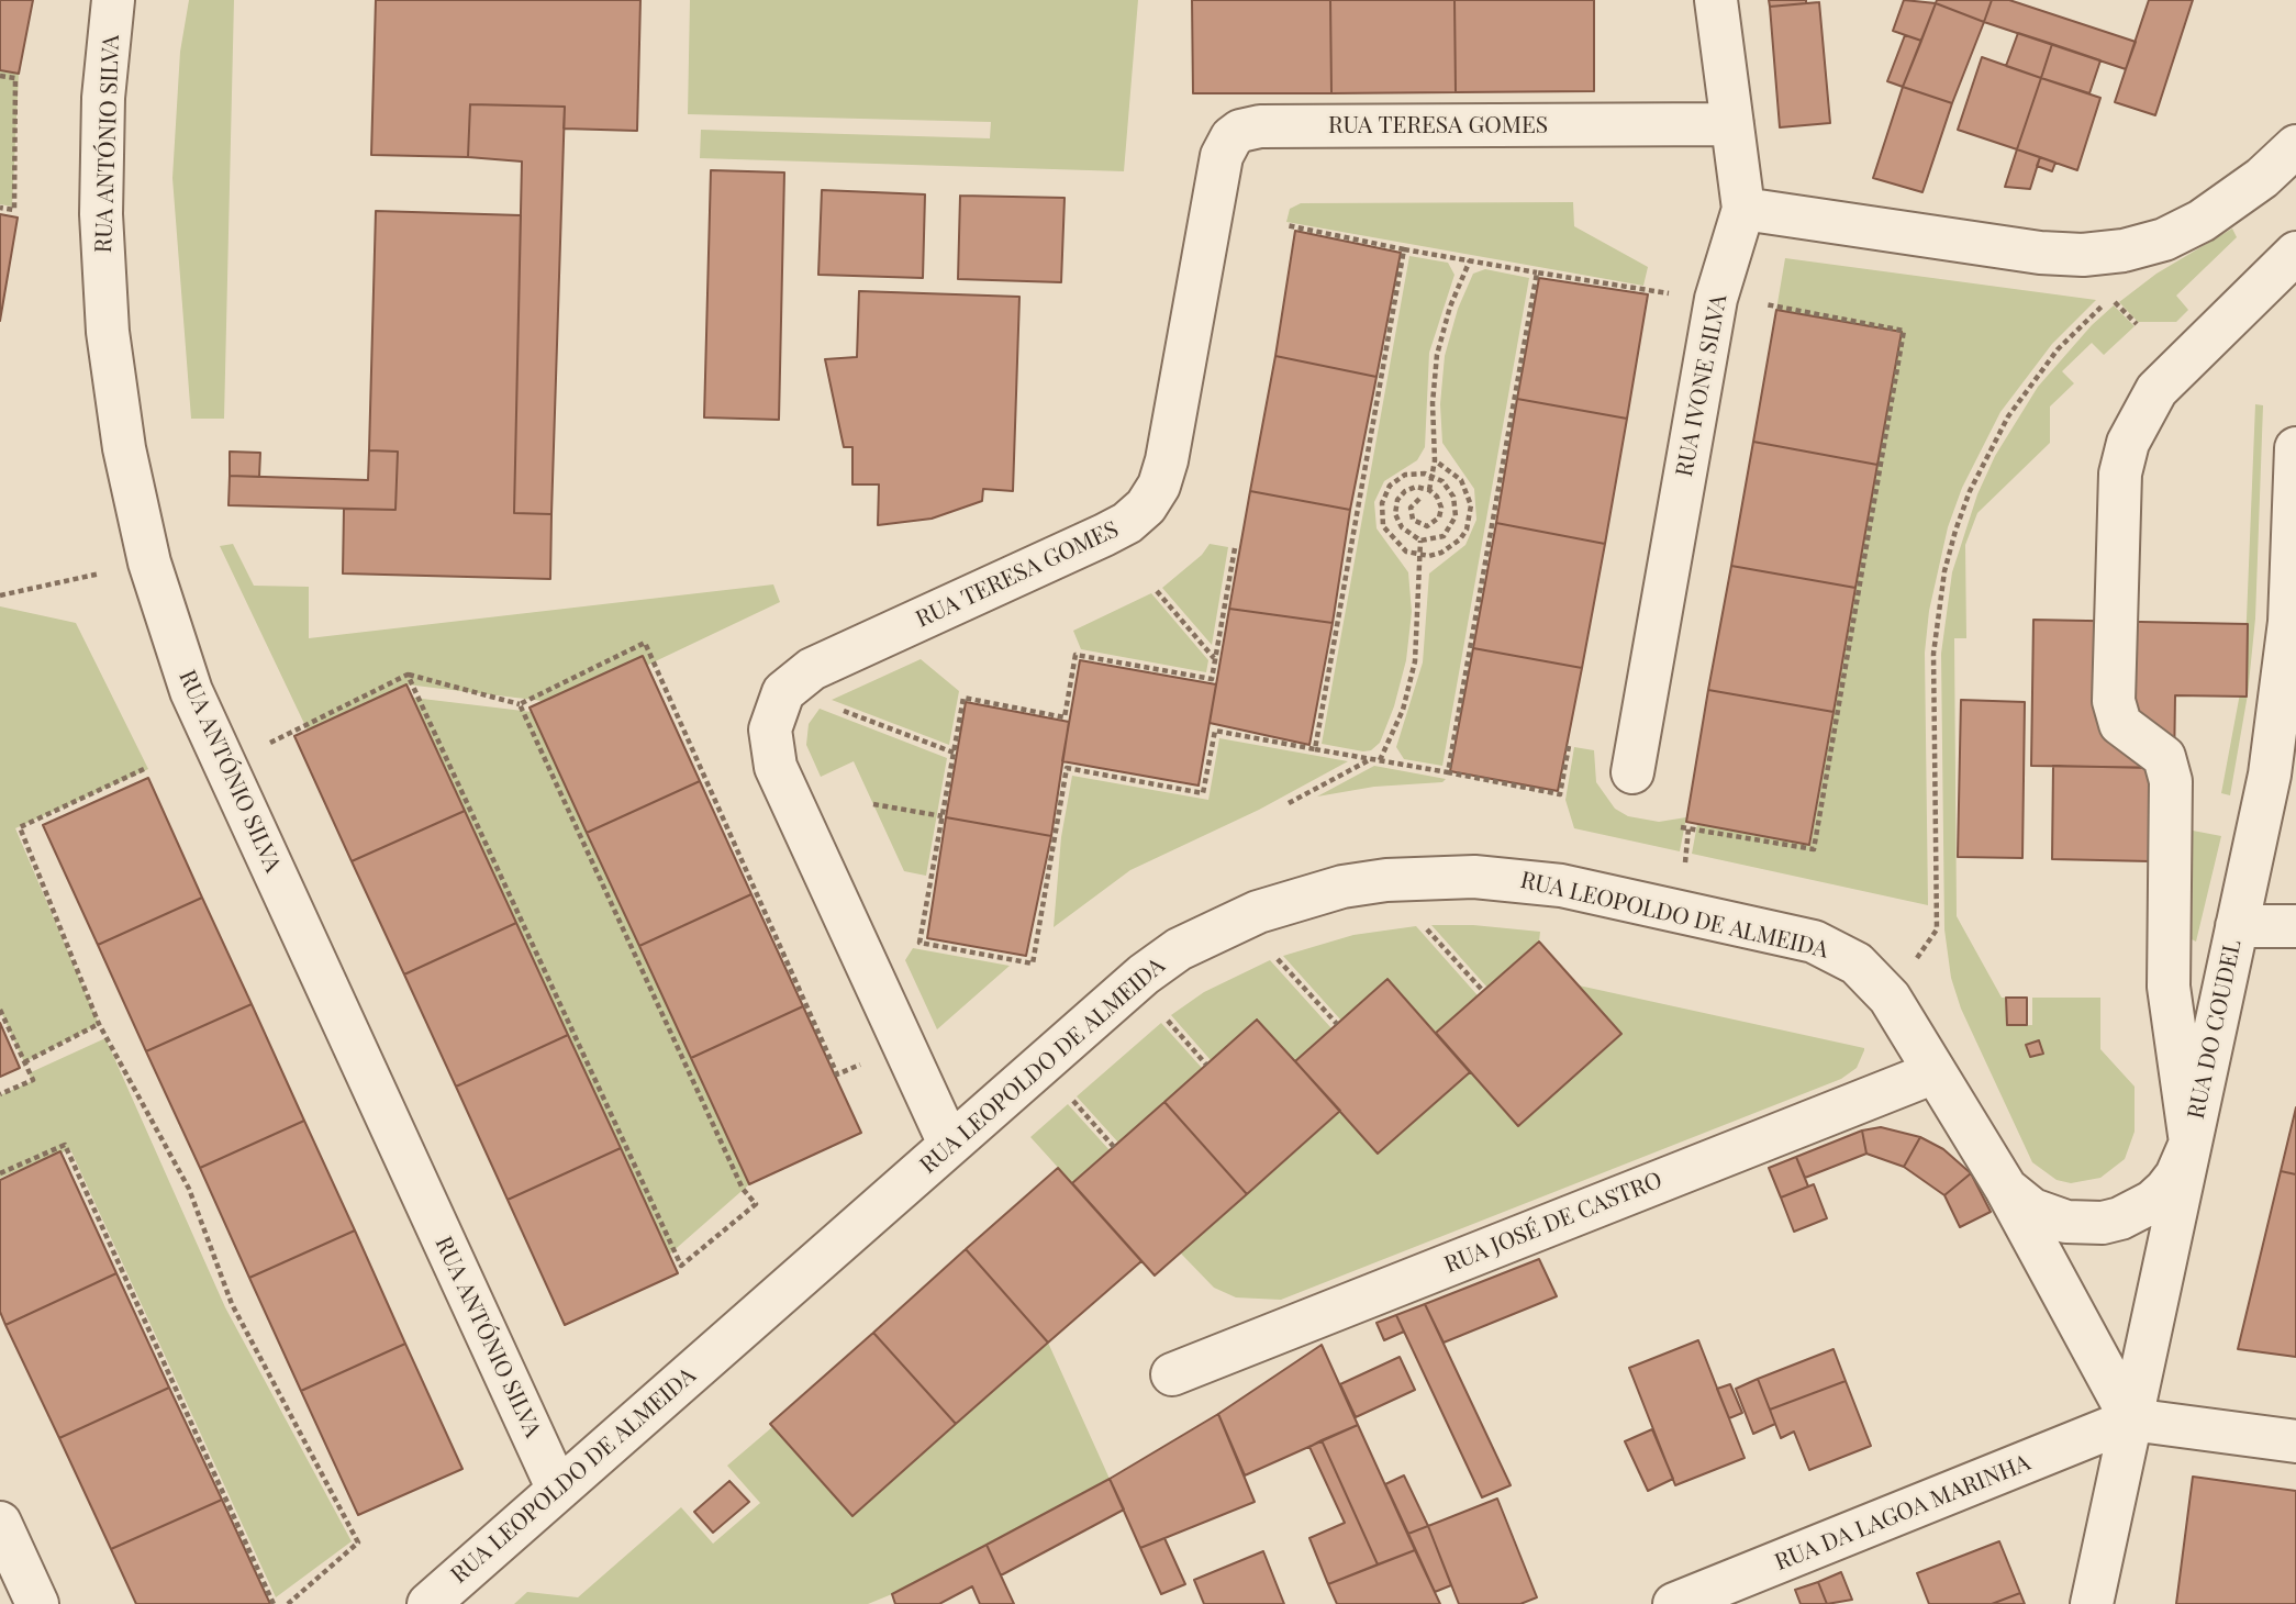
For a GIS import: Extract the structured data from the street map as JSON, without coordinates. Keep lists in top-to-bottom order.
{
  "streets": {
    "street": [
      "RUA TERESA GOMES",
      "RUA ANTÓNIO SILVA",
      "RUA IVONE SILVA",
      "RUA LEOPOLDO DE ALMEIDA",
      "RUA DO COUDEL",
      "RUA JOSÉ DE CASTRO",
      "RUA DA LAGOA MARINHA"
    ]
  },
  "crossings": [
    ["RUA TERESA GOMES", "RUA IVONE SILVA"],
    ["RUA TERESA GOMES", "RUA LEOPOLDO DE ALMEIDA"],
    ["RUA ANTÓNIO SILVA", "RUA LEOPOLDO DE ALMEIDA"],
    ["RUA LEOPOLDO DE ALMEIDA", "RUA DO COUDEL"],
    ["RUA LEOPOLDO DE ALMEIDA", "RUA JOSÉ DE CASTRO"],
    ["RUA LEOPOLDO DE ALMEIDA", "RUA DA LAGOA MARINHA"],
    ["RUA DO COUDEL", "RUA DA LAGOA MARINHA"]
  ]
}
